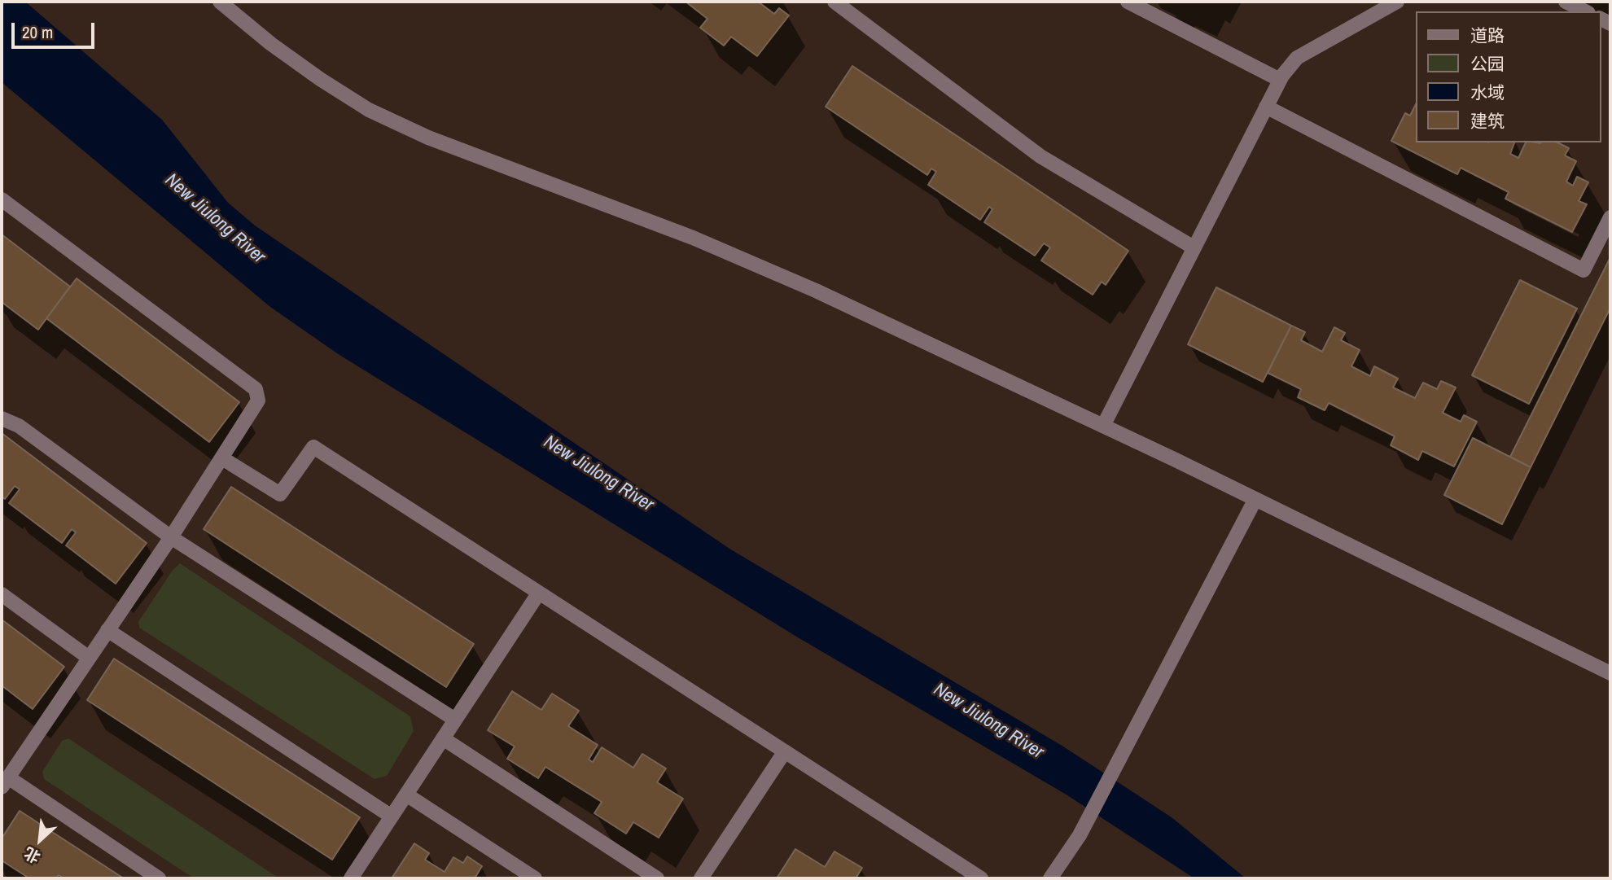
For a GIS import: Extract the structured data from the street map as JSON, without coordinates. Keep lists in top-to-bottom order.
{
  "water": ["New Jiulong River"],
  "legend": [
    "道路",
    "公园",
    "水域",
    "建筑"
  ],
  "scale_bar": "20 m",
  "north": "bottom left"
}
